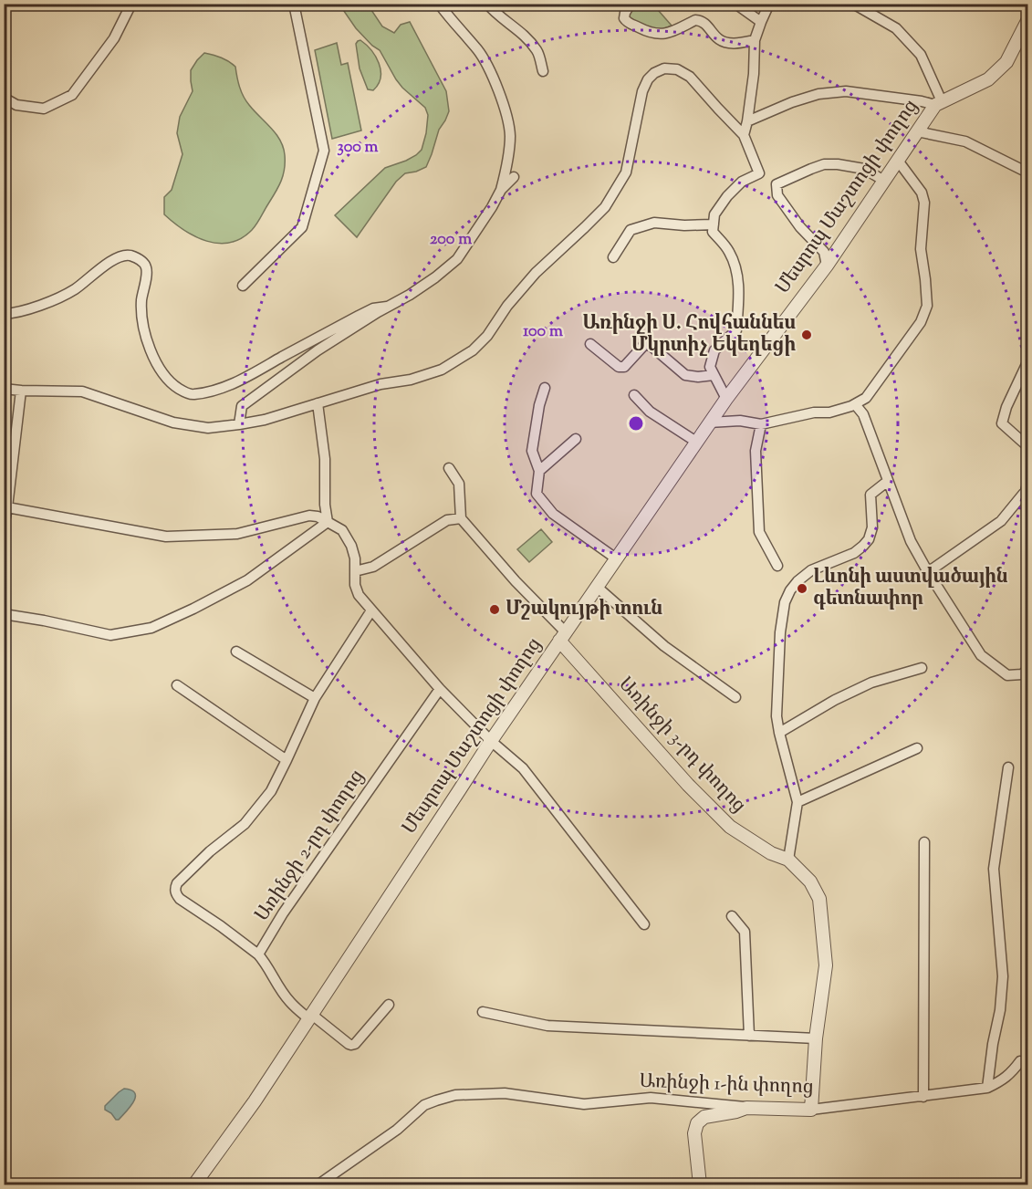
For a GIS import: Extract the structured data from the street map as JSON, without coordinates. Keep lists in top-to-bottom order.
{
  "streets": {
    "street": [
      "Մեսրոպ Մաշտոցի փողոց",
      "Առինջի 3-րդ փողոց",
      "Առինջի 2-րդ փողոց",
      "Առինջի 1-ին փողոց"
    ]
  },
  "crossings": [
    ["Մեսրոպ Մաշտոցի փողոց", "Առինջի 3-րդ փողոց"],
    ["Առինջի 3-րդ փողոց", "Առինջի 1-ին փողոց"]
  ],
  "places": ["Առինջի Ս. Հովհաննես Մկրտիչ Եկեղեցի", "Լևոնի աստվածային գետնափոր", "Մշակույթի տուն"],
  "rings": ["300 m", "200 m", "100 m"]
}
